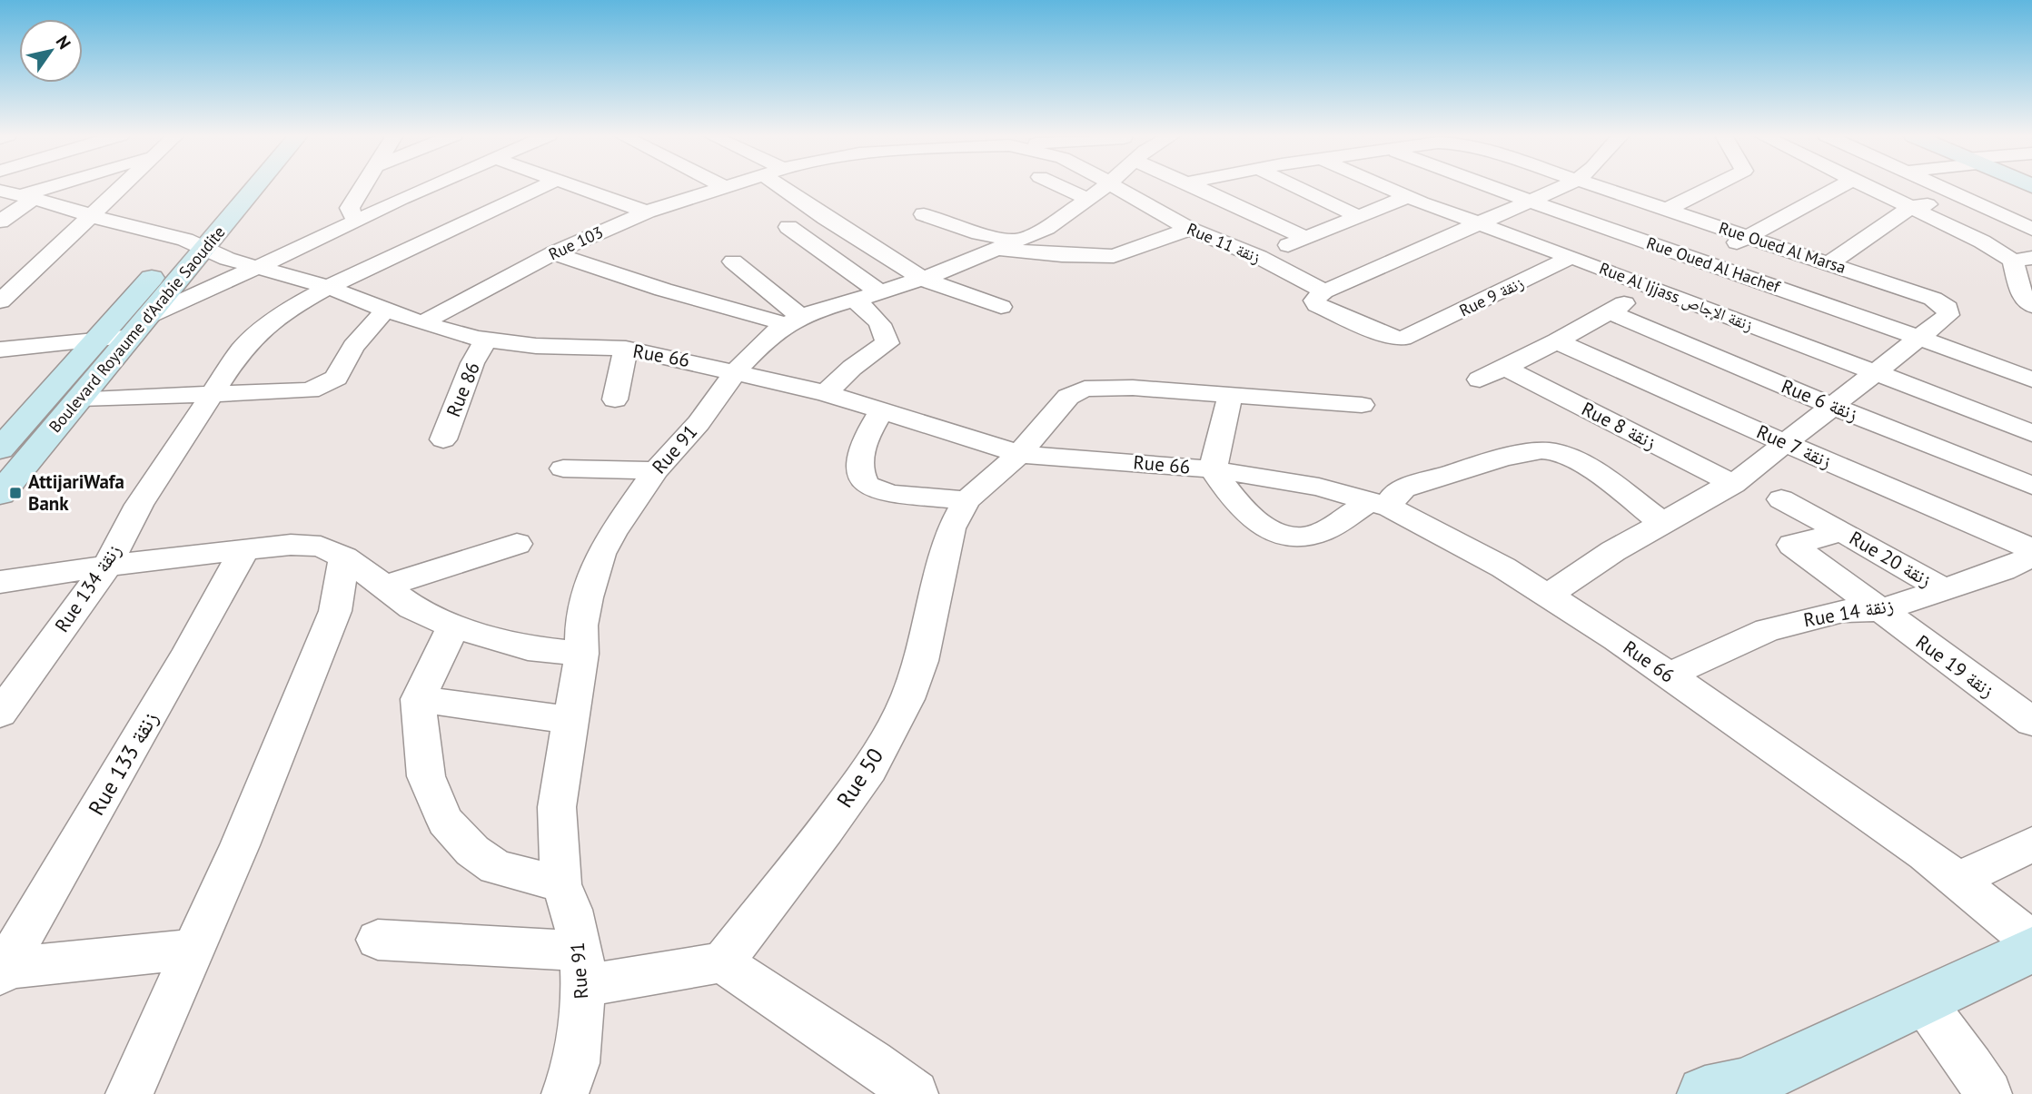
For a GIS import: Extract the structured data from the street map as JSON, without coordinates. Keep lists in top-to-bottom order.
{
  "streets": {
    "main road": ["Boulevard Royaume d'Arabie Saoudite"],
    "street": [
      "Rue 103",
      "Rue 11 زنقة",
      "Rue Oued Al Marsa",
      "Rue Oued Al Hachef",
      "Rue 9 زنقة",
      "Rue Al Ijjass زنقة الإجاص",
      "Rue 66",
      "Rue 86",
      "Rue 6 زنقة",
      "Rue 8 زنقة",
      "Rue 7 زنقة",
      "Rue 91",
      "Rue 20 زنقة",
      "Rue 134 زنقة",
      "Rue 14 زنقة",
      "Rue 19 زنقة",
      "Rue 133 زنقة",
      "Rue 50"
    ]
  },
  "crossings": [
    ["Rue 103", "Rue 66"],
    ["Rue 11 زنقة", "Rue 9 زنقة"],
    ["Rue Oued Al Marsa", "Rue Oued Al Hachef"],
    ["Rue 9 زنقة", "Rue Al Ijjass زنقة الإجاص"],
    ["Boulevard Royaume d'Arabie Saoudite", "Rue 66"],
    ["Rue 66", "Rue 86"],
    ["Rue 66", "Rue 91"],
    ["Rue 66", "Rue 134 زنقة"],
    ["Rue 66", "Rue 14 زنقة"],
    ["Rue 66", "Rue 50"],
    ["Rue 20 زنقة", "Rue 14 زنقة"],
    ["Rue 20 زنقة", "Rue 19 زنقة"],
    ["Rue 14 زنقة", "Rue 19 زنقة"]
  ],
  "places": {
    "transit": ["AttijariWafa Bank"]
  },
  "north": "top right"
}
